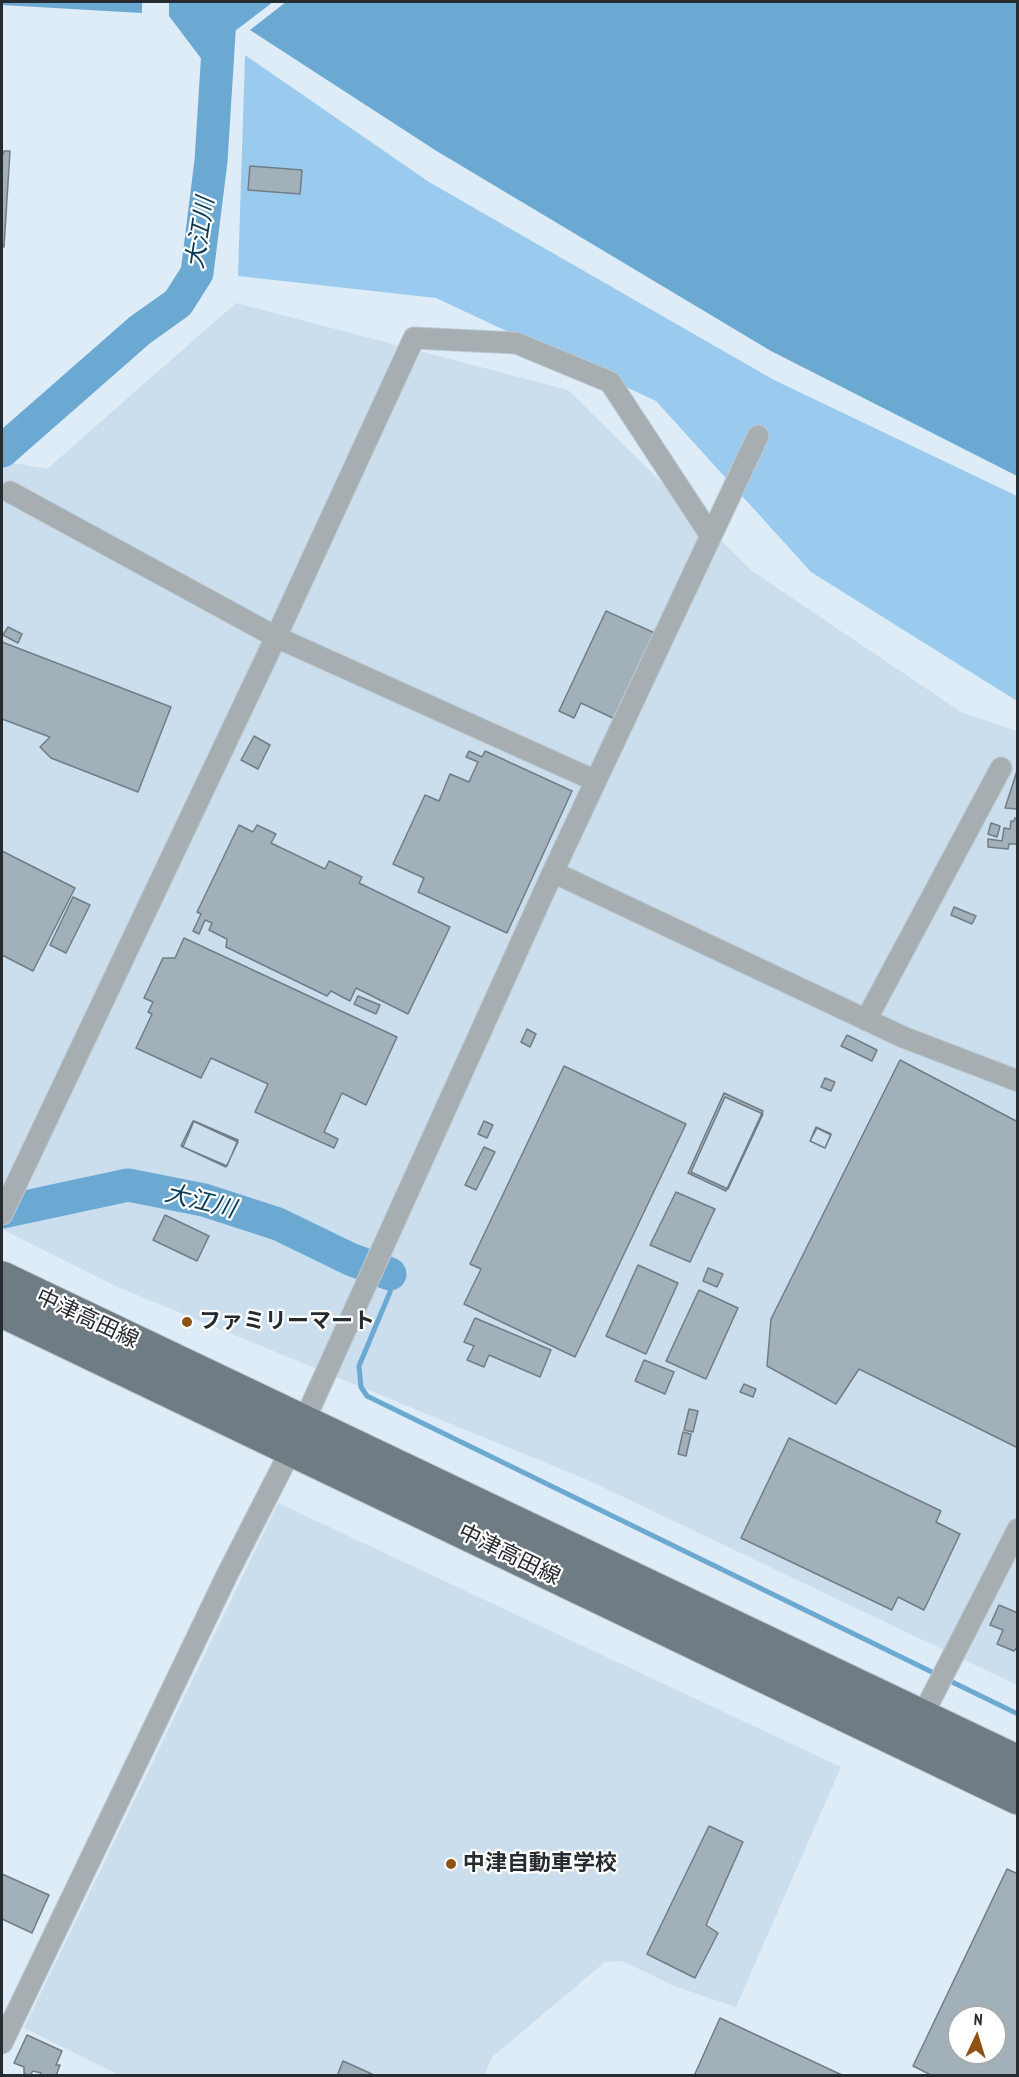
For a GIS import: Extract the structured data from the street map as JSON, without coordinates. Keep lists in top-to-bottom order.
{
  "streets": {
    "main road": ["中津高田線"]
  },
  "water": ["大江川"],
  "places": ["ファミリーマート", "中津自動車学校"],
  "north": "top"
}
